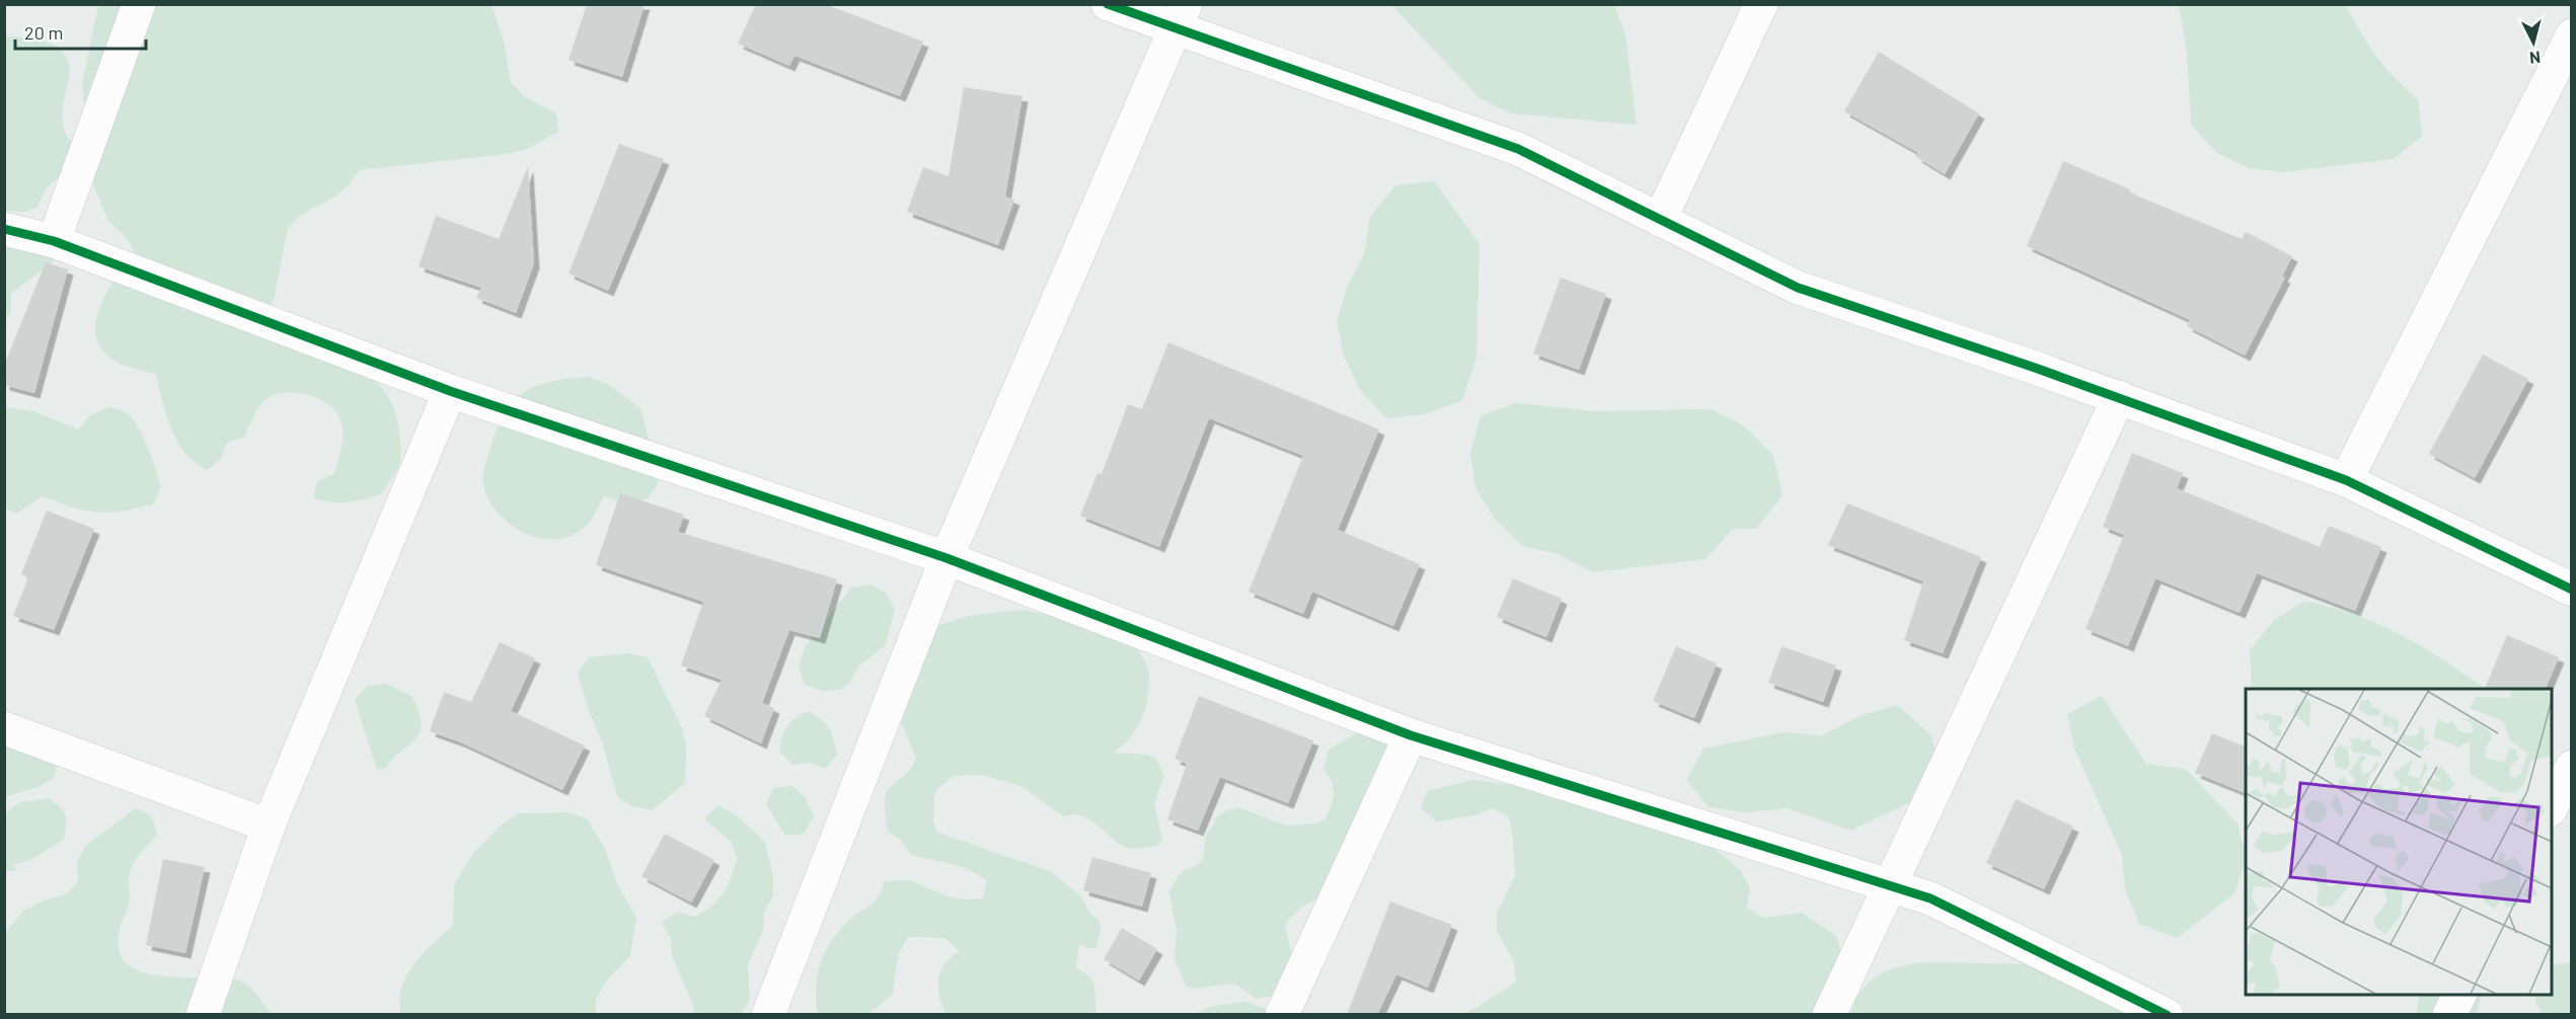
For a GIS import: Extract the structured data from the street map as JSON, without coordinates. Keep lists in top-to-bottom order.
{
  "scale_bar": "20 m",
  "north": "bottom"
}
